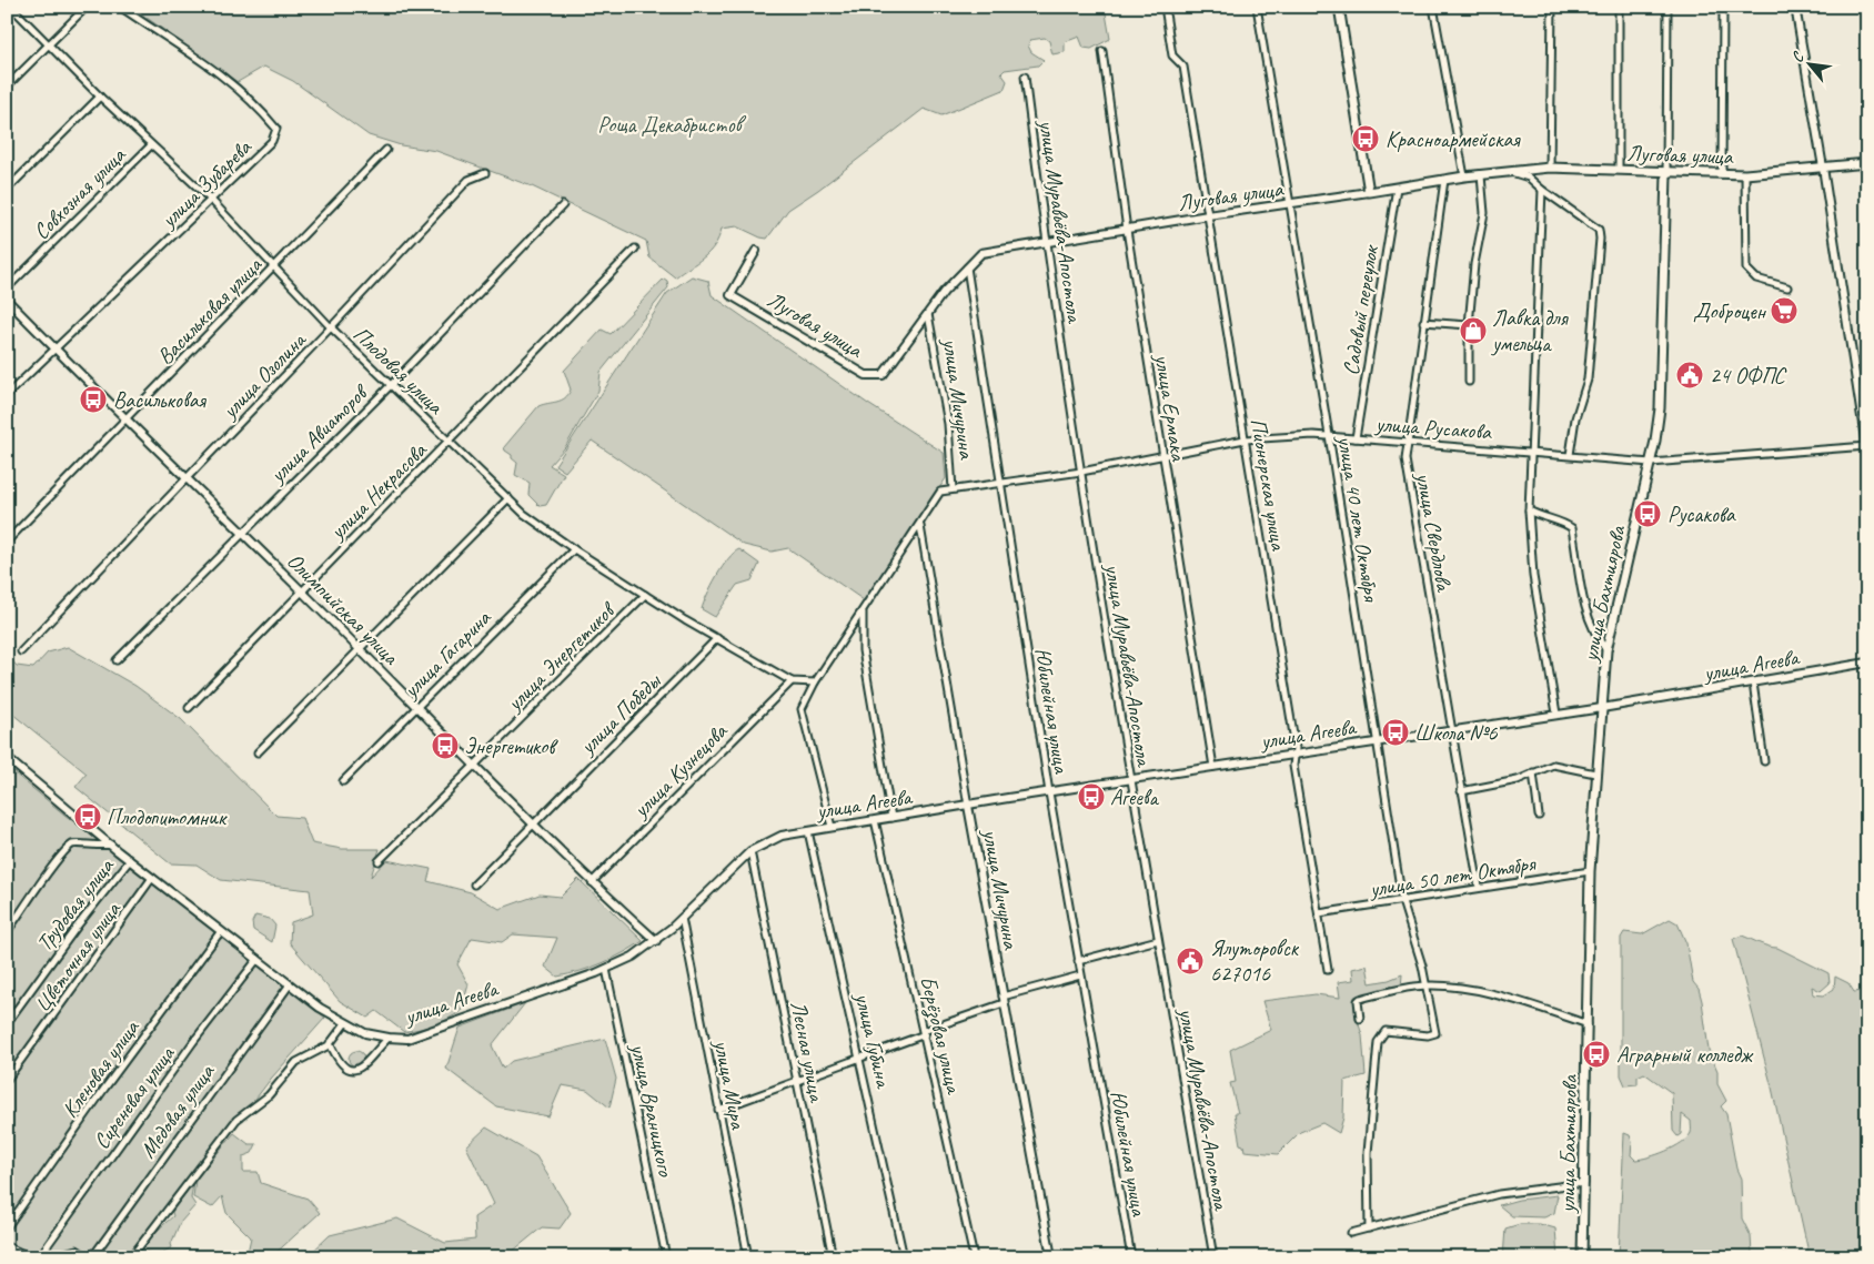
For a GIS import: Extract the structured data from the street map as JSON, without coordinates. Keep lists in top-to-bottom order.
{
  "streets": {
    "main road": ["Луговая улица", "улица Бахтиярова"],
    "street": [
      "улица Зубарева",
      "Совхозная улица",
      "улица Муравьёва-Апостола",
      "Васильковая улица",
      "Садовый переулок",
      "Плодовая улица",
      "улица Озолина",
      "улица Мичурина",
      "улица Ермака",
      "улица Русакова",
      "улица Авиаторов",
      "Пионерская улица",
      "улица Некрасова",
      "улица 40 лет Октября",
      "улица Свердлова",
      "Олимпийская улица",
      "улица Гагарина",
      "улица Энергетиков",
      "улица Агеева",
      "Юбилейная улица",
      "улица Победы",
      "улица Кузнецова",
      "улица 50 лет Октября",
      "Трудовая улица",
      "Цветочная улица",
      "Берёзовая улица",
      "улица Губина",
      "Лесная улица",
      "Кленовая улица",
      "улица Мира",
      "Сиреневая улица",
      "улица Враницкого",
      "Медовая улица"
    ]
  },
  "crossings": [
    ["Луговая улица", "улица Муравьёва-Апостола"],
    ["Луговая улица", "Садовый переулок"],
    ["Луговая улица", "улица Мичурина"],
    ["Луговая улица", "улица Ермака"],
    ["Луговая улица", "Пионерская улица"],
    ["Луговая улица", "улица 40 лет Октября"],
    ["Луговая улица", "улица Свердлова"],
    ["Луговая улица", "улица Бахтиярова"],
    ["Луговая улица", "Юбилейная улица"],
    ["улица Зубарева", "Плодовая улица"],
    ["улица Зубарева", "Олимпийская улица"],
    ["Совхозная улица", "Плодовая улица"],
    ["улица Муравьёва-Апостола", "улица Русакова"],
    ["улица Муравьёва-Апостола", "улица Агеева"],
    ["Васильковая улица", "Плодовая улица"],
    ["Васильковая улица", "Олимпийская улица"],
    ["Садовый переулок", "улица Русакова"],
    ["Плодовая улица", "улица Озолина"],
    ["Плодовая улица", "улица Авиаторов"],
    ["Плодовая улица", "улица Некрасова"],
    ["Плодовая улица", "улица Гагарина"],
    ["Плодовая улица", "улица Энергетиков"],
    ["Плодовая улица", "улица Победы"],
    ["Плодовая улица", "улица Кузнецова"],
    ["улица Озолина", "Олимпийская улица"],
    ["улица Мичурина", "улица Русакова"],
    ["улица Мичурина", "улица Агеева"],
    ["улица Ермака", "улица Русакова"],
    ["улица Ермака", "улица Агеева"],
    ["улица Русакова", "Пионерская улица"],
    ["улица Русакова", "улица 40 лет Октября"],
    ["улица Русакова", "улица Свердлова"],
    ["улица Русакова", "улица Бахтиярова"],
    ["улица Русакова", "Юбилейная улица"],
    ["улица Авиаторов", "Олимпийская улица"],
    ["Пионерская улица", "улица Агеева"],
    ["Пионерская улица", "улица 50 лет Октября"],
    ["улица Некрасова", "Олимпийская улица"],
    ["улица 40 лет Октября", "улица Агеева"],
    ["улица 40 лет Октября", "улица 50 лет Октября"],
    ["улица Свердлова", "улица Агеева"],
    ["улица Свердлова", "улица 50 лет Октября"],
    ["улица Бахтиярова", "улица Агеева"],
    ["улица Бахтиярова", "улица 50 лет Октября"],
    ["Олимпийская улица", "улица Гагарина"],
    ["Олимпийская улица", "улица Энергетиков"],
    ["Олимпийская улица", "улица Агеева"],
    ["Олимпийская улица", "улица Победы"],
    ["Олимпийская улица", "улица Кузнецова"],
    ["улица Агеева", "Юбилейная улица"],
    ["улица Агеева", "Трудовая улица"],
    ["улица Агеева", "Цветочная улица"],
    ["улица Агеева", "Берёзовая улица"],
    ["улица Агеева", "улица Губина"],
    ["улица Агеева", "Лесная улица"],
    ["улица Агеева", "Кленовая улица"],
    ["улица Агеева", "улица Мира"],
    ["улица Агеева", "Сиреневая улица"],
    ["улица Агеева", "улица Враницкого"],
    ["улица Агеева", "Медовая улица"]
  ],
  "parks": ["Роща Декабристов"],
  "places": {
    "bus stop": [
      "Красноармейская",
      "Васильковая",
      "Русакова",
      "Школа №6",
      "Энергетиков",
      "Агеева",
      "Плодопитомник",
      "Аграрный колледж"
    ],
    "supermarket": ["Доброцен"],
    "shop": ["Лавка для умельца"],
    "public building": ["24 ОФПС", "Ялуторовск 627016"]
  },
  "north": "top left"
}
